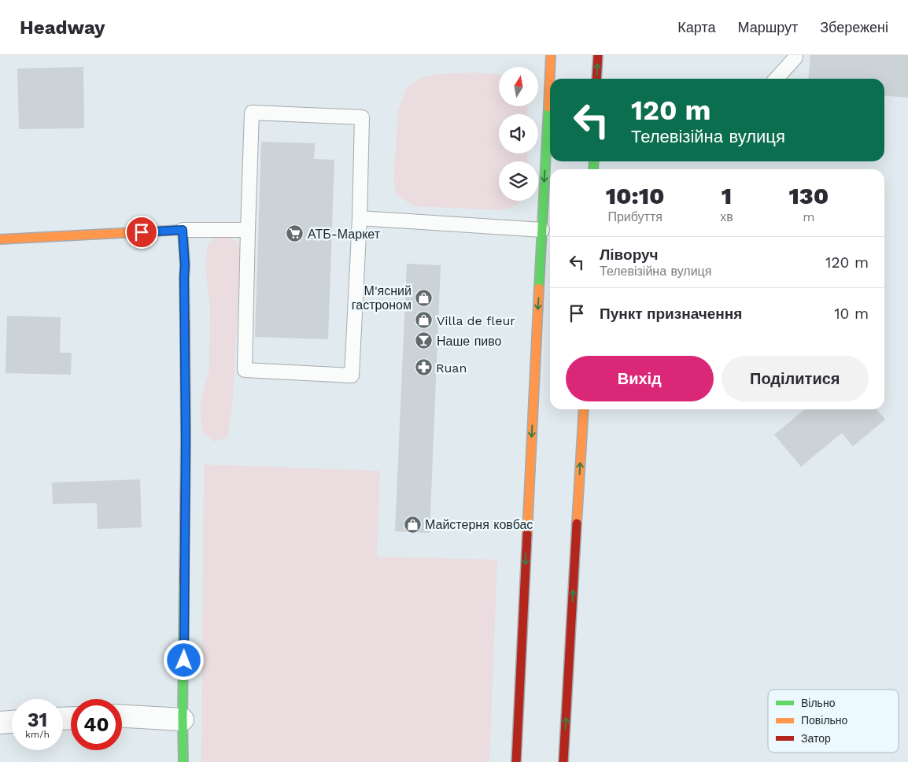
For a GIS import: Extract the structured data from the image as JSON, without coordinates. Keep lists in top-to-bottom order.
{
  "places": {
    "supermarket": ["АТБ-Маркет"],
    "shop": ["М'ясний гастроном", "Villa de fleur", "Майстерня ковбас"],
    "bar": ["Наше пиво"],
    "pharmacy": ["Ruan"]
  },
  "legend": ["Вільно", "Повільно", "Затор"],
  "north": "top",
  "page": {
    "header": "Headway",
    "nav": ["Карта", "Маршрут", "Збережені"],
    "turn": ["120 m", "Телевізійна вулиця"],
    "eta": [
      "10:10",
      "Прибуття",
      "1",
      "хв",
      "130",
      "m"
    ],
    "list": [
      {
        "name": "Ліворуч",
        "note": "Телевізійна вулиця",
        "value": "120 m"
      },
      {
        "name": "Пункт призначення",
        "value": "10 m"
      }
    ],
    "buttons": ["Вихід", "Поділитися"],
    "speed": "31 km/h",
    "limit": "40"
  }
}
